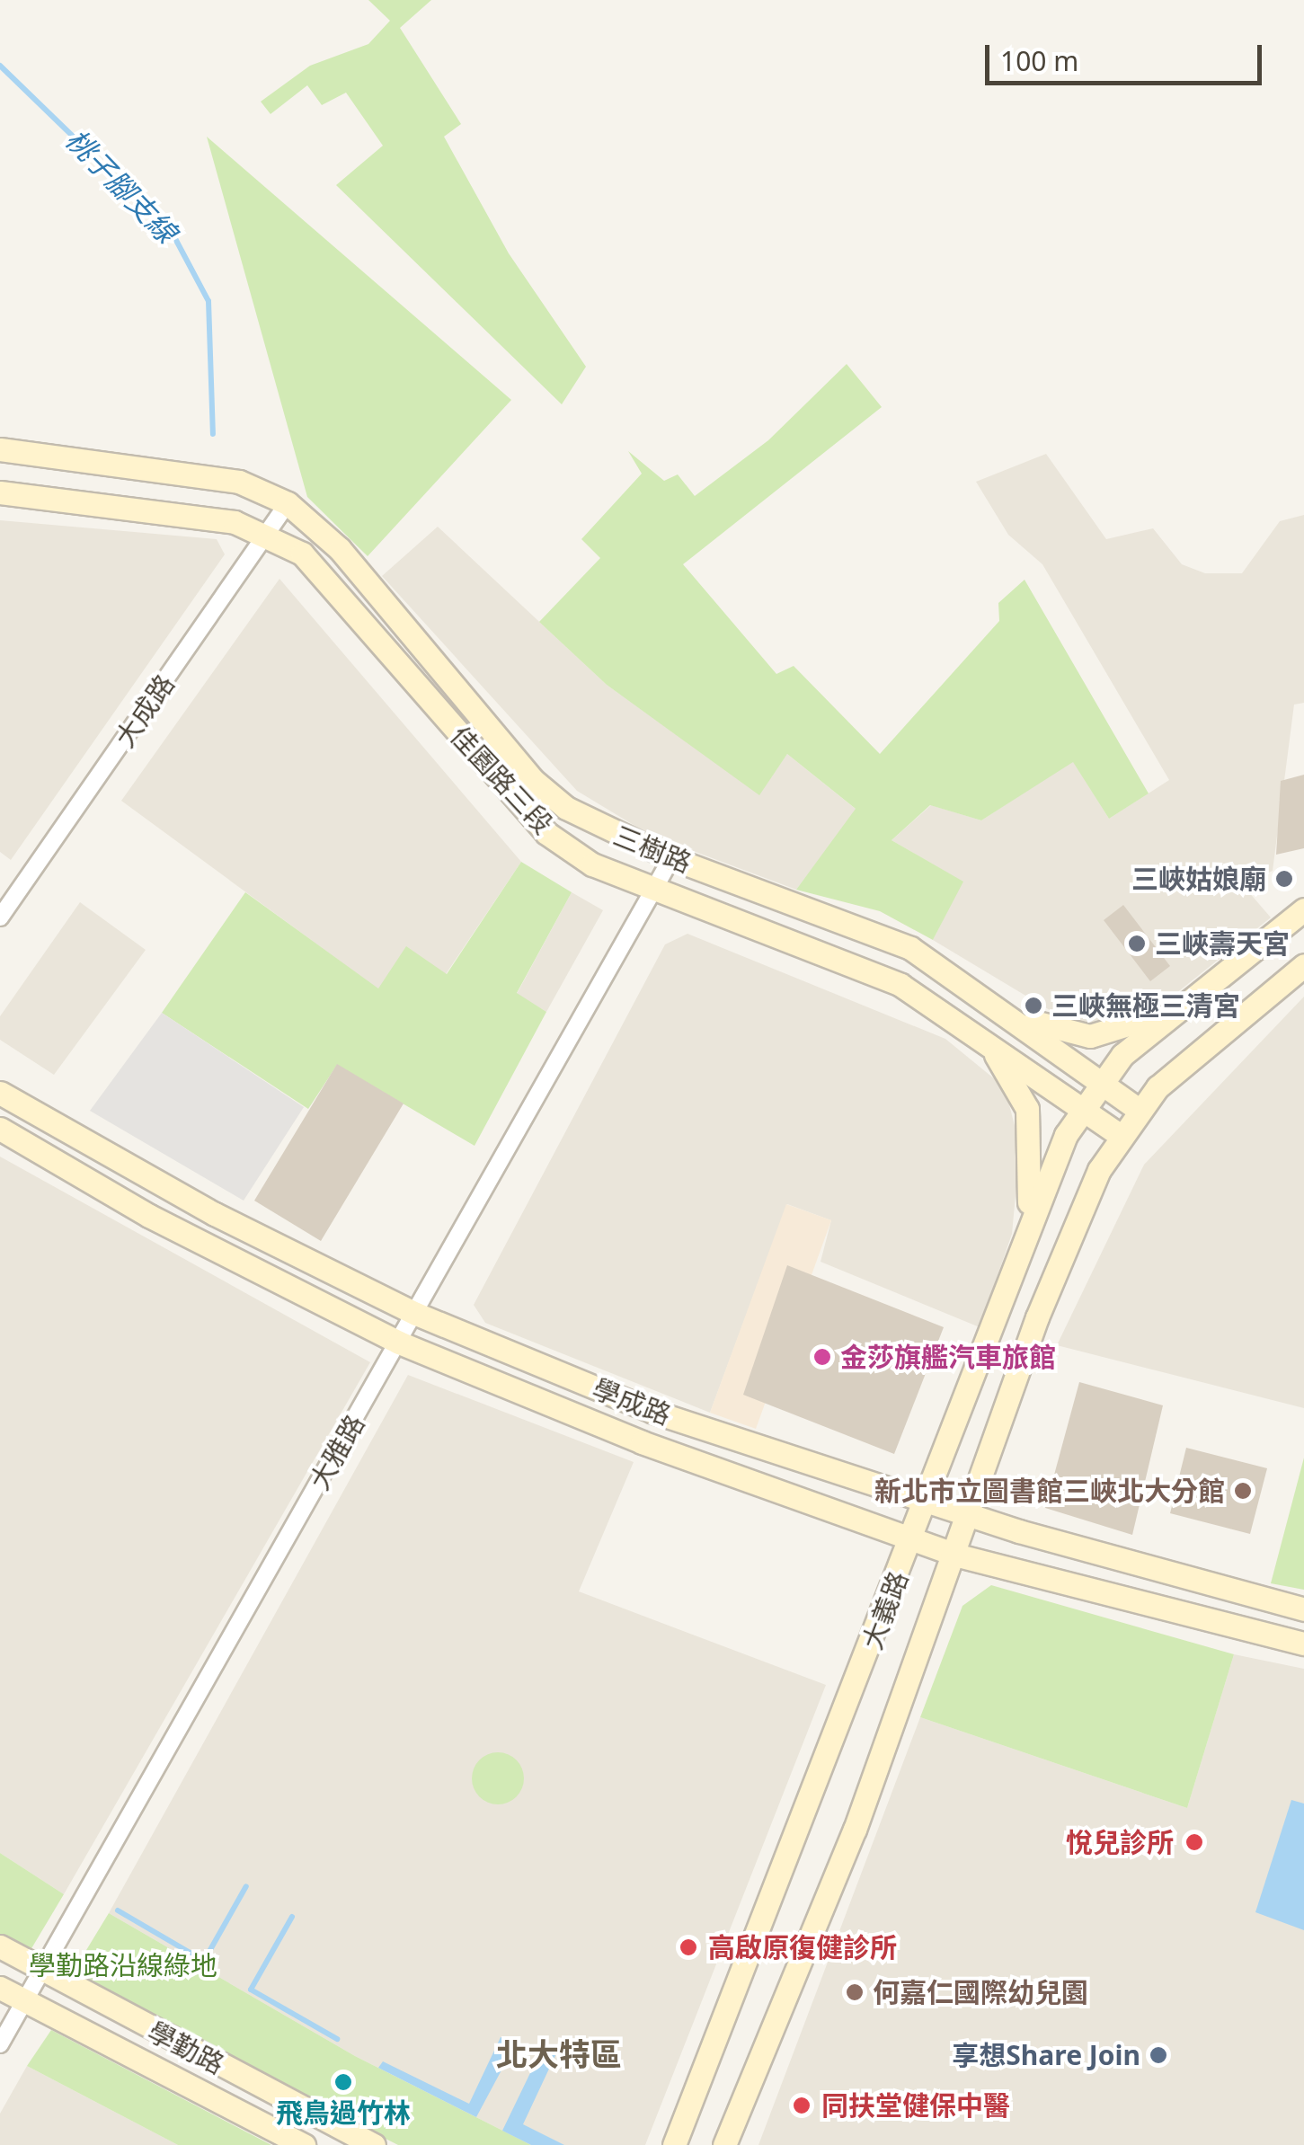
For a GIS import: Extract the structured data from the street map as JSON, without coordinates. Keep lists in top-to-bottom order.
{
  "streets": {
    "street": [
      "大成路",
      "佳園路三段",
      "三樹路",
      "學成路",
      "大雅路",
      "大義路",
      "學勤路"
    ]
  },
  "crossings": [
    ["大成路", "佳園路三段"],
    ["大成路", "三樹路"],
    ["佳園路三段", "大雅路"],
    ["佳園路三段", "大義路"],
    ["三樹路", "大雅路"],
    ["三樹路", "大義路"],
    ["學成路", "大雅路"],
    ["學成路", "大義路"],
    ["大雅路", "學勤路"]
  ],
  "districts": ["北大特區"],
  "water": ["桃子腳支線"],
  "parks": ["學勤路沿線綠地"],
  "places": [
    "三峽姑娘廟",
    "三峽壽天宮",
    "三峽無極三清宮",
    "金莎旗艦汽車旅館",
    "新北市立圖書館三峽北大分館",
    "悅兒診所",
    "高啟原復健診所",
    "何嘉仁國際幼兒園",
    "享想Share Join",
    "飛鳥過竹林",
    "同扶堂健保中醫"
  ],
  "scale_bar": "100 m"
}
